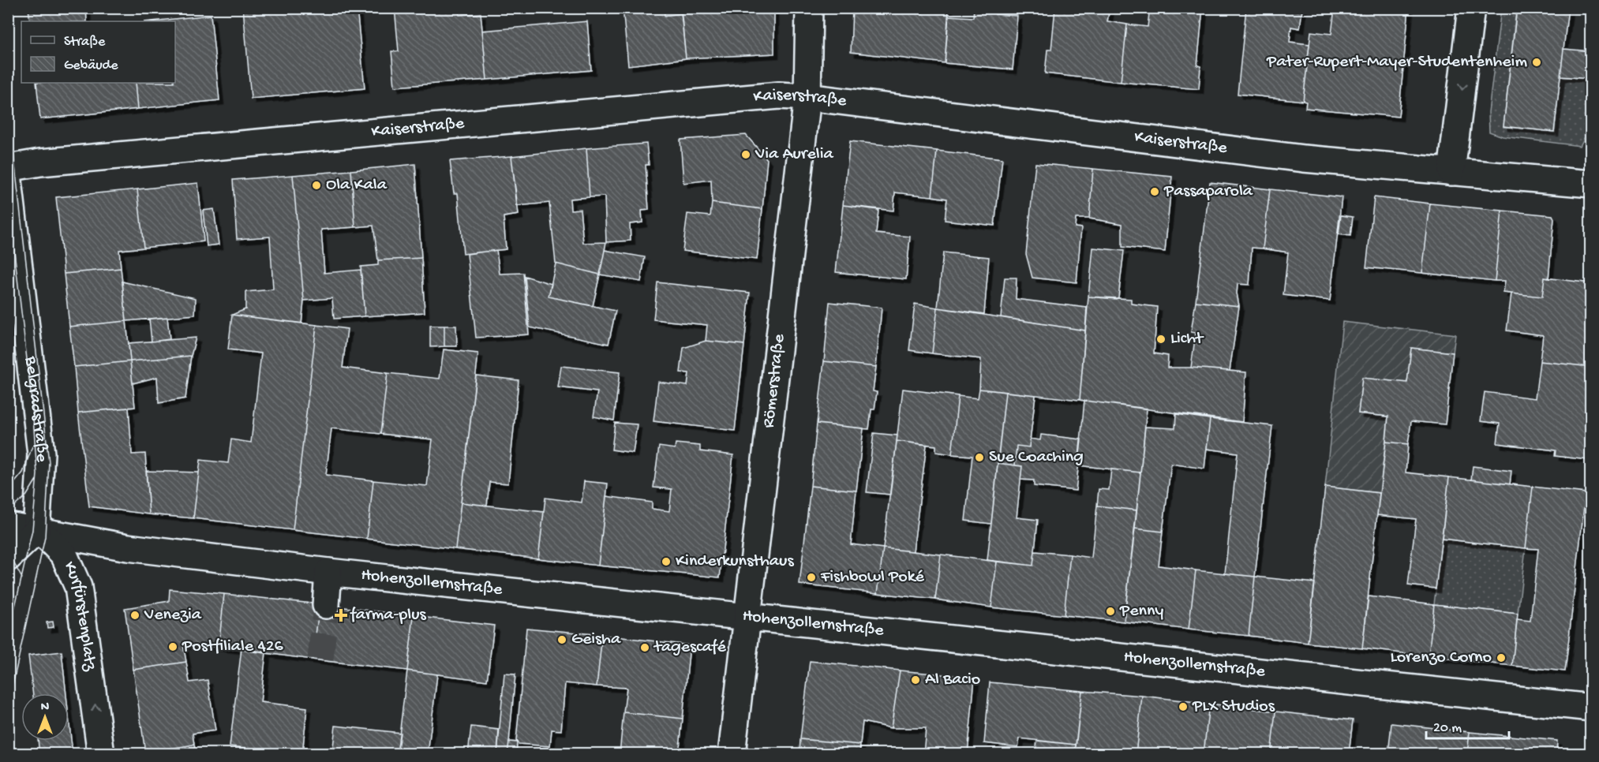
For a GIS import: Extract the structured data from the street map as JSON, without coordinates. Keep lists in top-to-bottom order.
{
  "streets": {
    "street": [
      "Kaiserstraße",
      "Römerstraße",
      "Belgradstraße",
      "Hohenzollernstraße",
      "Kurfürstenplatz"
    ]
  },
  "crossings": [
    ["Kaiserstraße", "Römerstraße"],
    ["Römerstraße", "Hohenzollernstraße"],
    ["Belgradstraße", "Hohenzollernstraße"],
    ["Belgradstraße", "Kurfürstenplatz"],
    ["Hohenzollernstraße", "Kurfürstenplatz"]
  ],
  "one_way": ["Kurfürstenplatz"],
  "places": {
    "other": [
      "Pater-Rupert-Mayer-Studentenheim",
      "Via Aurelia",
      "Ola Kala",
      "Passaparola",
      "Licht",
      "Sue Coaching",
      "Kinderkunsthaus",
      "Fishbowl Poké",
      "Penny",
      "Venezia",
      "Geisha",
      "Postfiliale 426",
      "tagescafé",
      "Lorenzo Corno",
      "Al Bacio",
      "PLX Studios"
    ],
    "health": ["farma-plus"]
  },
  "legend": ["Straße", "Gebäude"],
  "scale_bar": "20 m",
  "north": "top"
}
